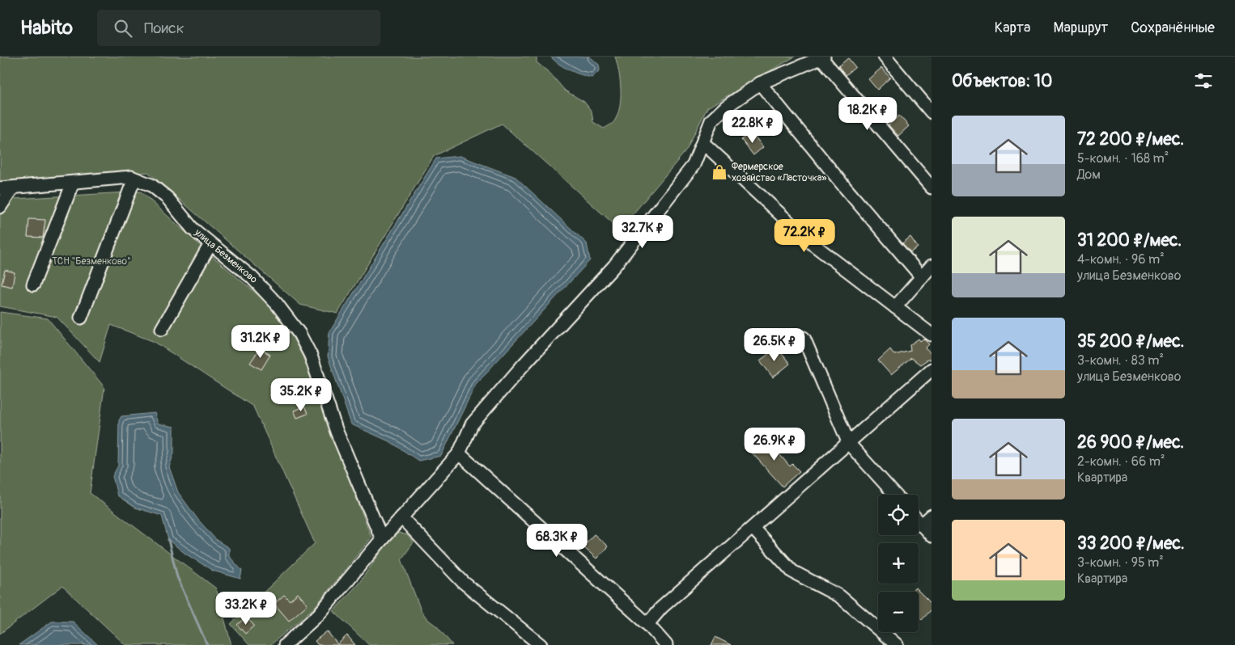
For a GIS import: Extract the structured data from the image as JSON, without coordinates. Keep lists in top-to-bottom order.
{
  "streets": {
    "street": ["улица Безменково"]
  },
  "parks": ["ТСН \"Безменково\""],
  "places": {
    "shop": ["Фермерское хозяйство «Ласточка»"]
  },
  "page": {
    "header": "Habito",
    "search": "Поиск",
    "nav": ["Карта", "Маршрут", "Сохранённые"],
    "heading": "Объектов: 10",
    "price": [
      "18.2K ₽",
      "22.8K ₽",
      "32.7K ₽",
      "72.2K ₽",
      "31.2K ₽",
      "26.5K ₽",
      "35.2K ₽",
      "26.9K ₽",
      "68.3K ₽",
      "33.2K ₽"
    ],
    "list": [
      {
        "name": "72 200 ₽/мес.",
        "note": "5-комн. · 168 m² · Дом"
      },
      {
        "name": "31 200 ₽/мес.",
        "note": "4-комн. · 96 m² · улица Безменково"
      },
      {
        "name": "35 200 ₽/мес.",
        "note": "3-комн. · 83 m² · улица Безменково"
      },
      {
        "name": "26 900 ₽/мес.",
        "note": "2-комн. · 66 m² · Квартира"
      },
      {
        "name": "33 200 ₽/мес.",
        "note": "3-комн. · 95 m² · Квартира"
      }
    ],
    "map_buttons": ["+", "−"]
  }
}
